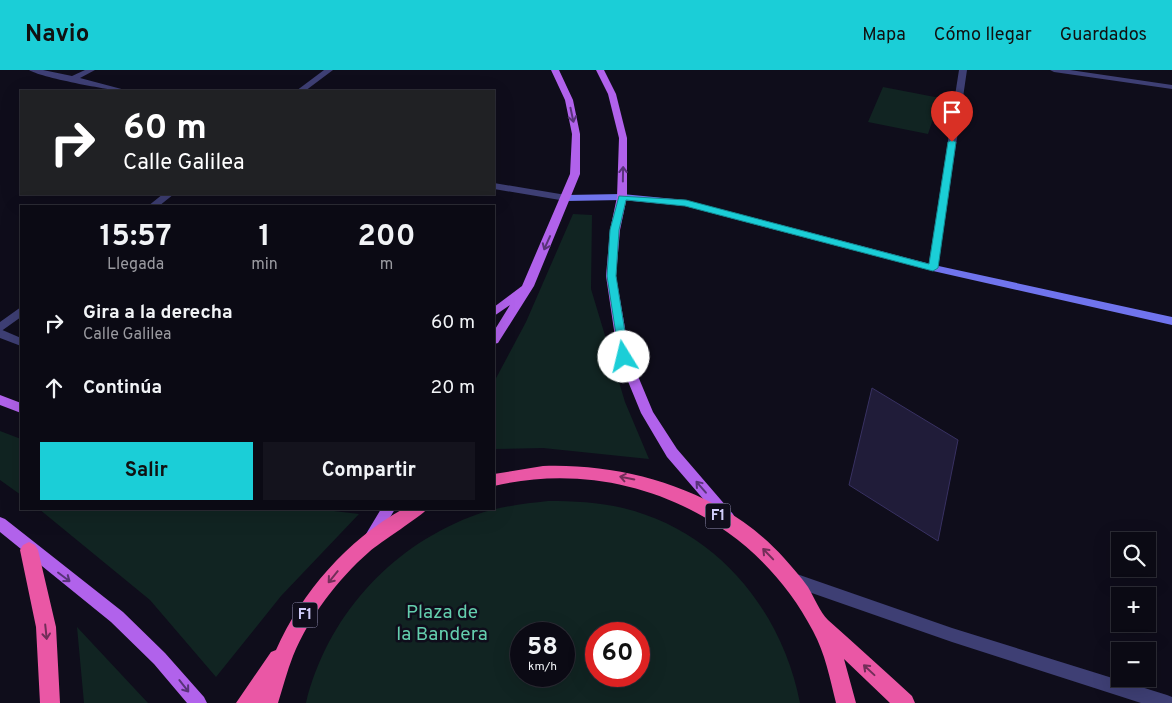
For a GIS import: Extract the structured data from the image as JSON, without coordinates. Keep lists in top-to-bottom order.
{
  "streets": {
    "highway": ["F1"]
  },
  "parks": ["Plaza de la Bandera"],
  "page": {
    "header": "Navio",
    "nav": ["Mapa", "Cómo llegar", "Guardados"],
    "turn": ["60 m", "Calle Galilea"],
    "eta": [
      "15:57",
      "Llegada",
      "1",
      "min",
      "200",
      "m"
    ],
    "list": [
      {
        "name": "Gira a la derecha",
        "note": "Calle Galilea",
        "value": "60 m"
      },
      {
        "name": "Continúa",
        "value": "20 m"
      }
    ],
    "buttons": ["Salir", "Compartir"],
    "map_buttons": ["+", "−"],
    "speed": "58 km/h",
    "limit": "60"
  }
}
